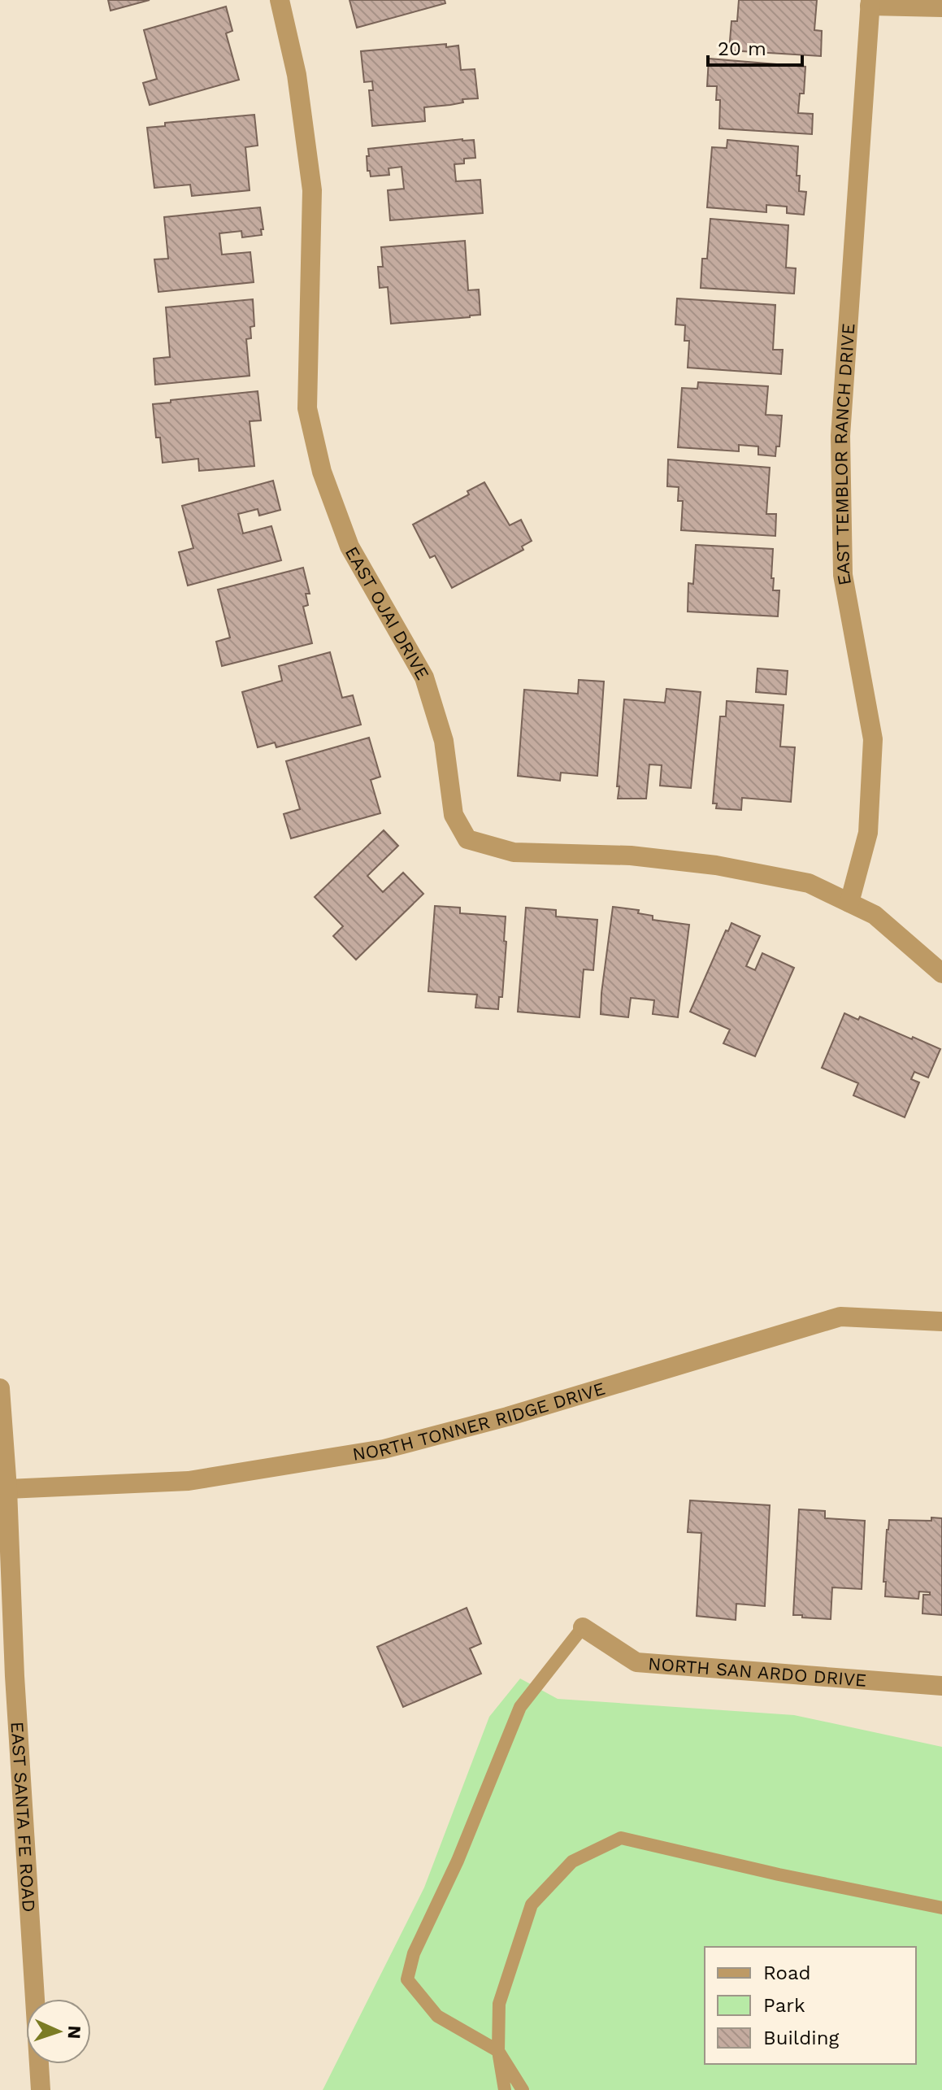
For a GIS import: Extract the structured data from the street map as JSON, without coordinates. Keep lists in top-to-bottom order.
{
  "streets": {
    "street": [
      "EAST TEMBLOR RANCH DRIVE",
      "EAST OJAI DRIVE",
      "NORTH TONNER RIDGE DRIVE",
      "NORTH SAN ARDO DRIVE",
      "EAST SANTA FE ROAD"
    ]
  },
  "crossings": [
    ["EAST TEMBLOR RANCH DRIVE", "EAST OJAI DRIVE"],
    ["NORTH TONNER RIDGE DRIVE", "EAST SANTA FE ROAD"]
  ],
  "legend": ["Road", "Park", "Building"],
  "scale_bar": "20 m",
  "north": "right"
}
